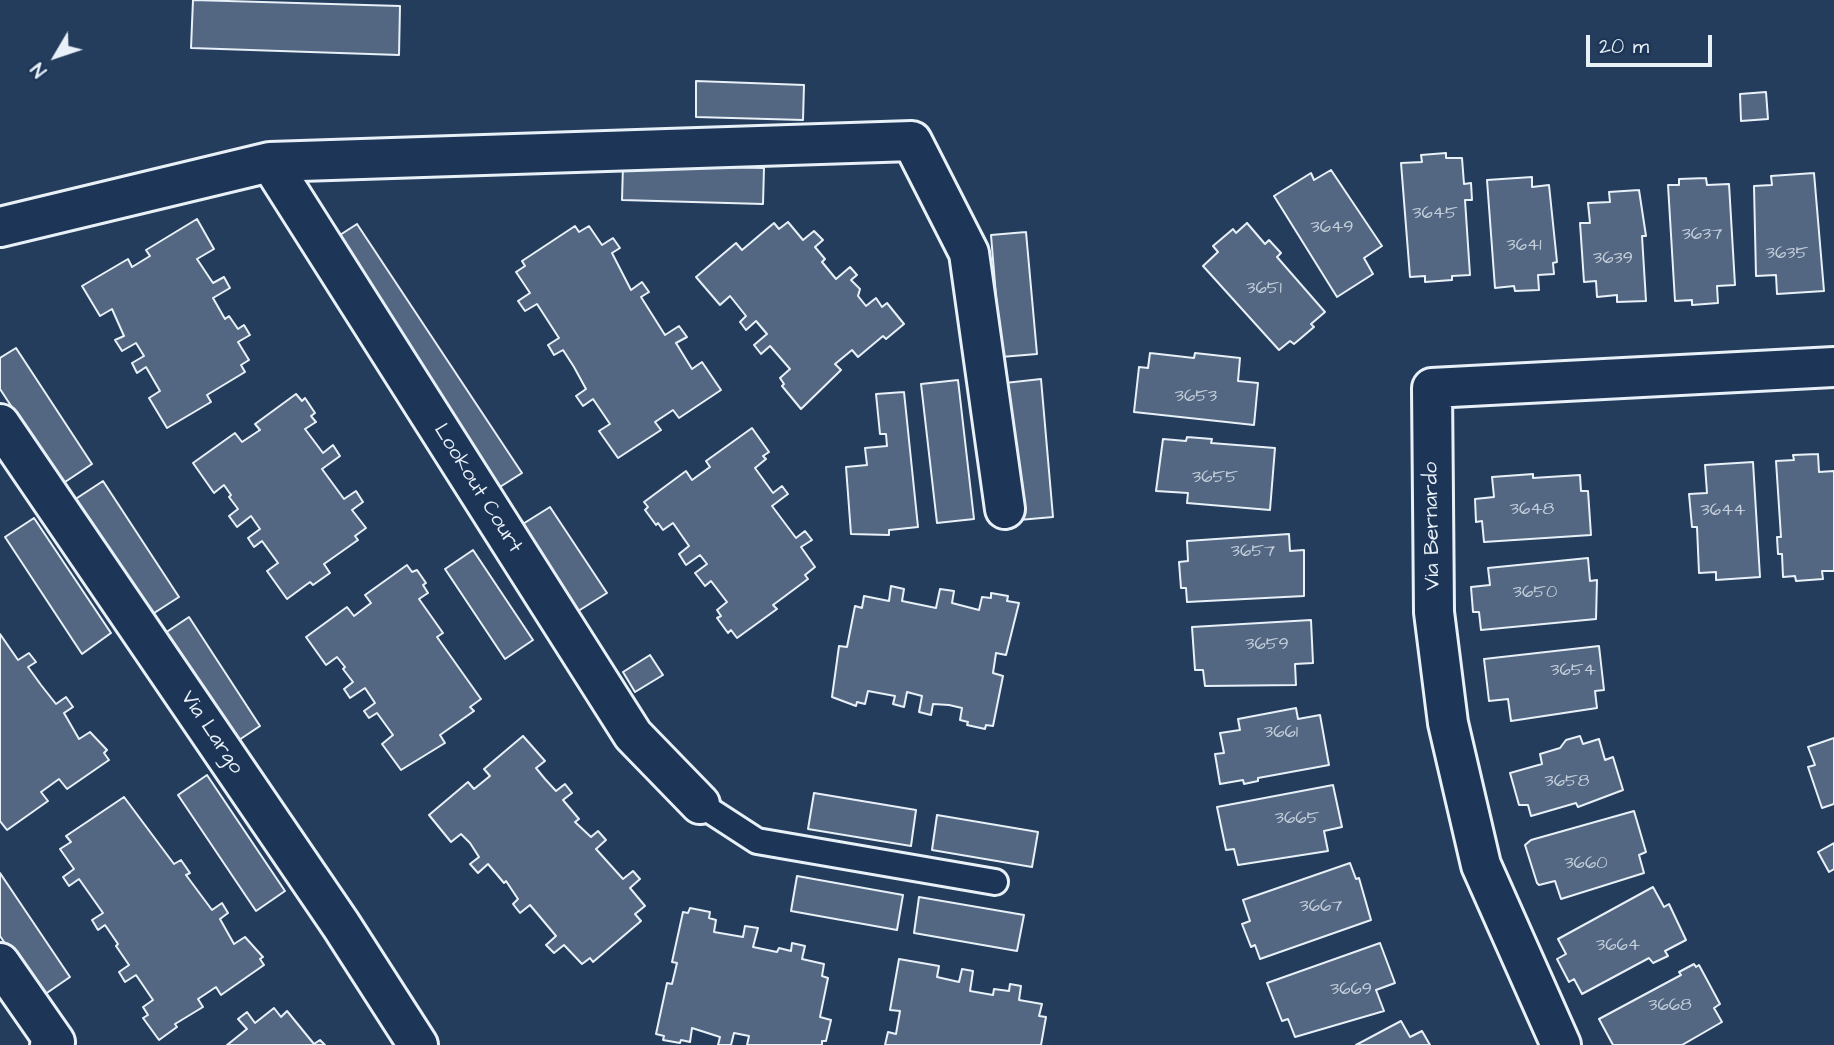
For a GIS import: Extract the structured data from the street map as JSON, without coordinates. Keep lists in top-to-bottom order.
{
  "streets": {
    "street": ["Lookout Court", "Via Bernardo", "Via Largo"]
  },
  "house_numbers": [
    "3645",
    "3649",
    "3637",
    "3641",
    "3635",
    "3639",
    "3651",
    "3653",
    "3655",
    "3648",
    "3644",
    "3657",
    "3650",
    "3659",
    "3654",
    "3661",
    "3658",
    "3665",
    "3660",
    "3667",
    "3664",
    "3669",
    "3668"
  ],
  "scale_bar": "20 m",
  "north": "bottom left"
}
